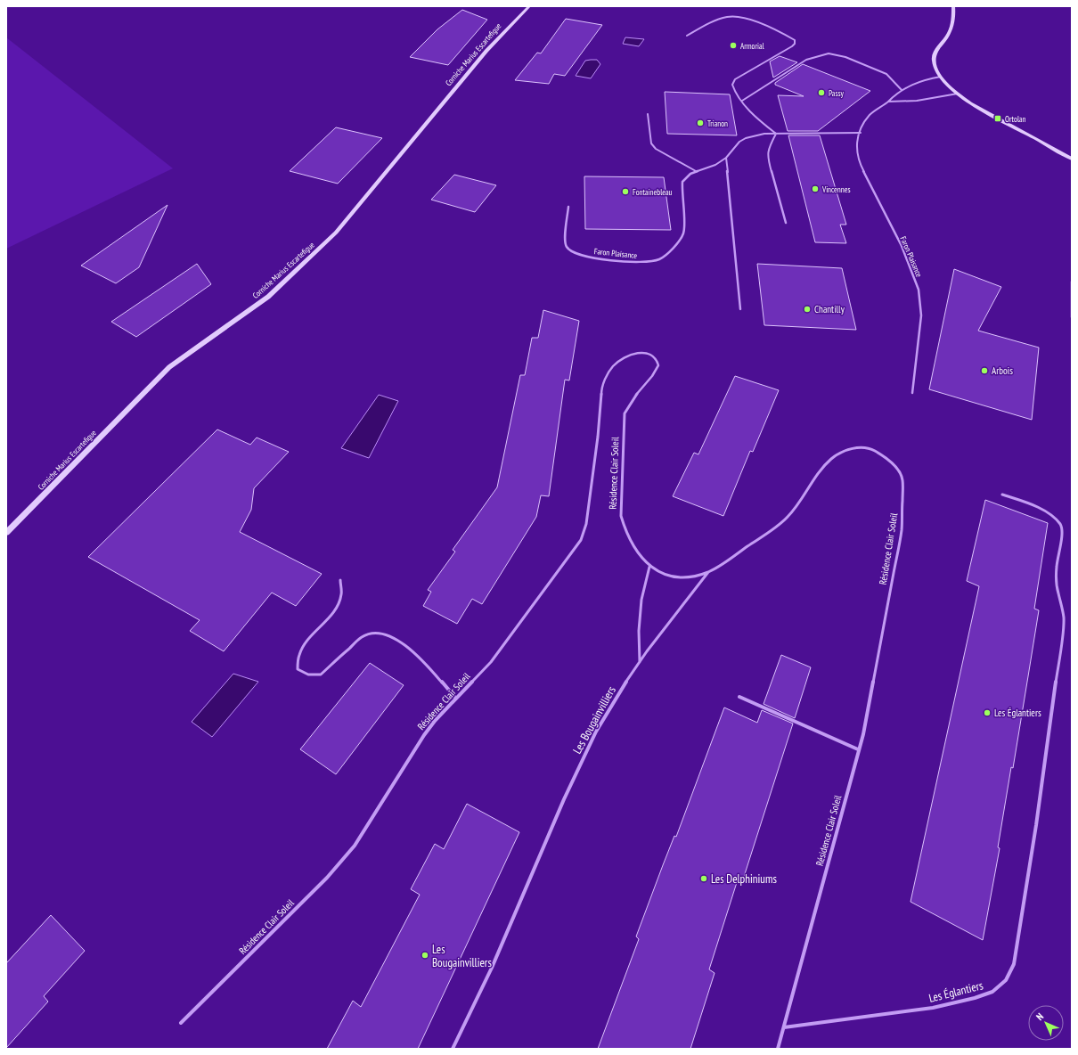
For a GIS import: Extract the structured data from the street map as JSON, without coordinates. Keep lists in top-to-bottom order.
{
  "streets": {
    "main road": ["Corniche Marius Escartefigue"],
    "lane": [
      "Faron Plaisance",
      "Résidence Clair Soleil",
      "Les Bougainvilliers",
      "Les Églantiers"
    ]
  },
  "crossings": [
    ["Résidence Clair Soleil", "Les Bougainvilliers"],
    ["Résidence Clair Soleil", "Les Églantiers"]
  ],
  "places": {
    "other": [
      "Armorial",
      "Passy",
      "Trianon",
      "Vincennes",
      "Fontainebleau",
      "Chantilly",
      "Arbois",
      "Les Églantiers",
      "Les Delphiniums",
      "Les Bougainvilliers"
    ],
    "transit": ["Ortolan"]
  },
  "north": "top left"
}
